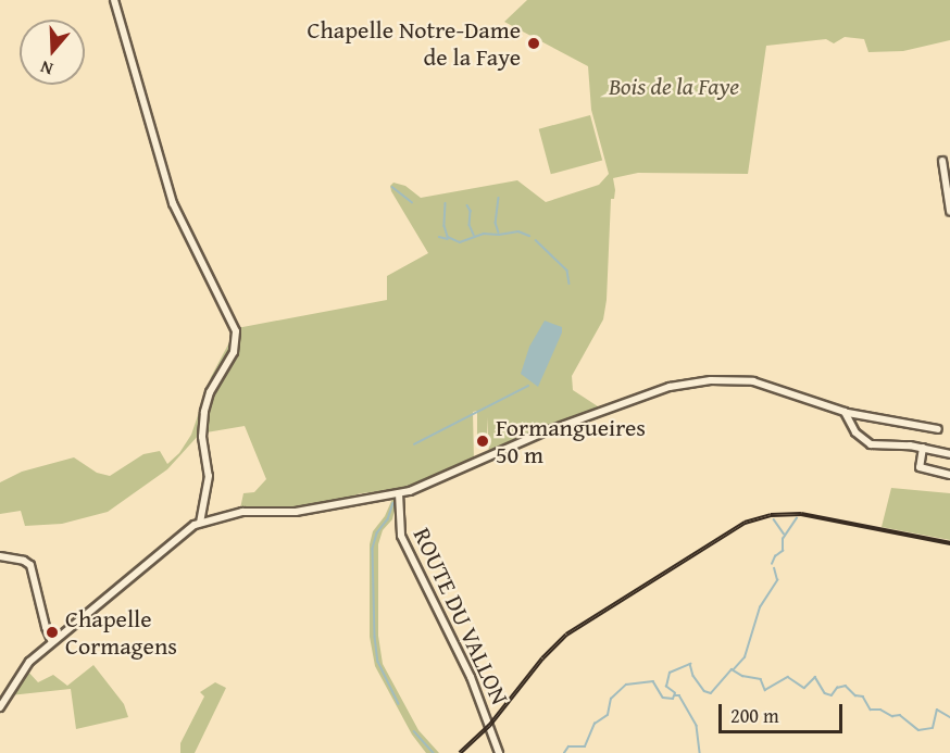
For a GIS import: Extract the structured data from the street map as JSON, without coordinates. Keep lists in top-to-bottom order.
{
  "streets": {
    "street": ["ROUTE DU VALLON"]
  },
  "parks": ["Bois de la Faye"],
  "places": ["Chapelle Notre-Dame de la Faye", "Formangueires 50 m", "Chapelle Cormagens"],
  "scale_bar": "200 m",
  "north": "bottom"
}
